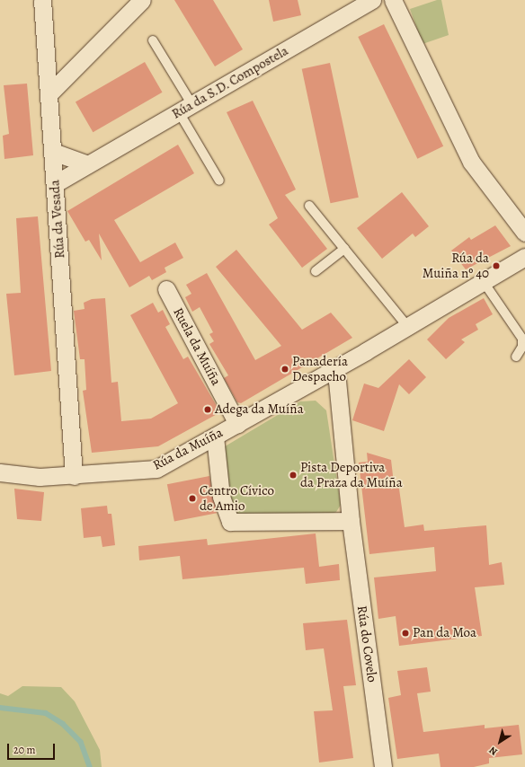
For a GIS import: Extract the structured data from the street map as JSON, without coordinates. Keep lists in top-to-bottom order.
{
  "streets": {
    "street": [
      "Rúa da S.D. Compostela",
      "Rúa da Vesada",
      "Ruela da Muíña",
      "Rúa da Muíña",
      "Rúa do Covelo"
    ]
  },
  "crossings": [
    ["Rúa da S.D. Compostela", "Rúa da Vesada"],
    ["Rúa da Vesada", "Rúa da Muíña"],
    ["Ruela da Muíña", "Rúa da Muíña"],
    ["Rúa da Muíña", "Rúa do Covelo"]
  ],
  "places": [
    "Rúa da Muiña nº 40",
    "Panadería Despacho",
    "Adega da Muíña",
    "Pista Deportiva da Praza da Muíña",
    "Centro Cívico de Amio",
    "Pan da Moa"
  ],
  "scale_bar": "20 m",
  "north": "bottom left"
}
